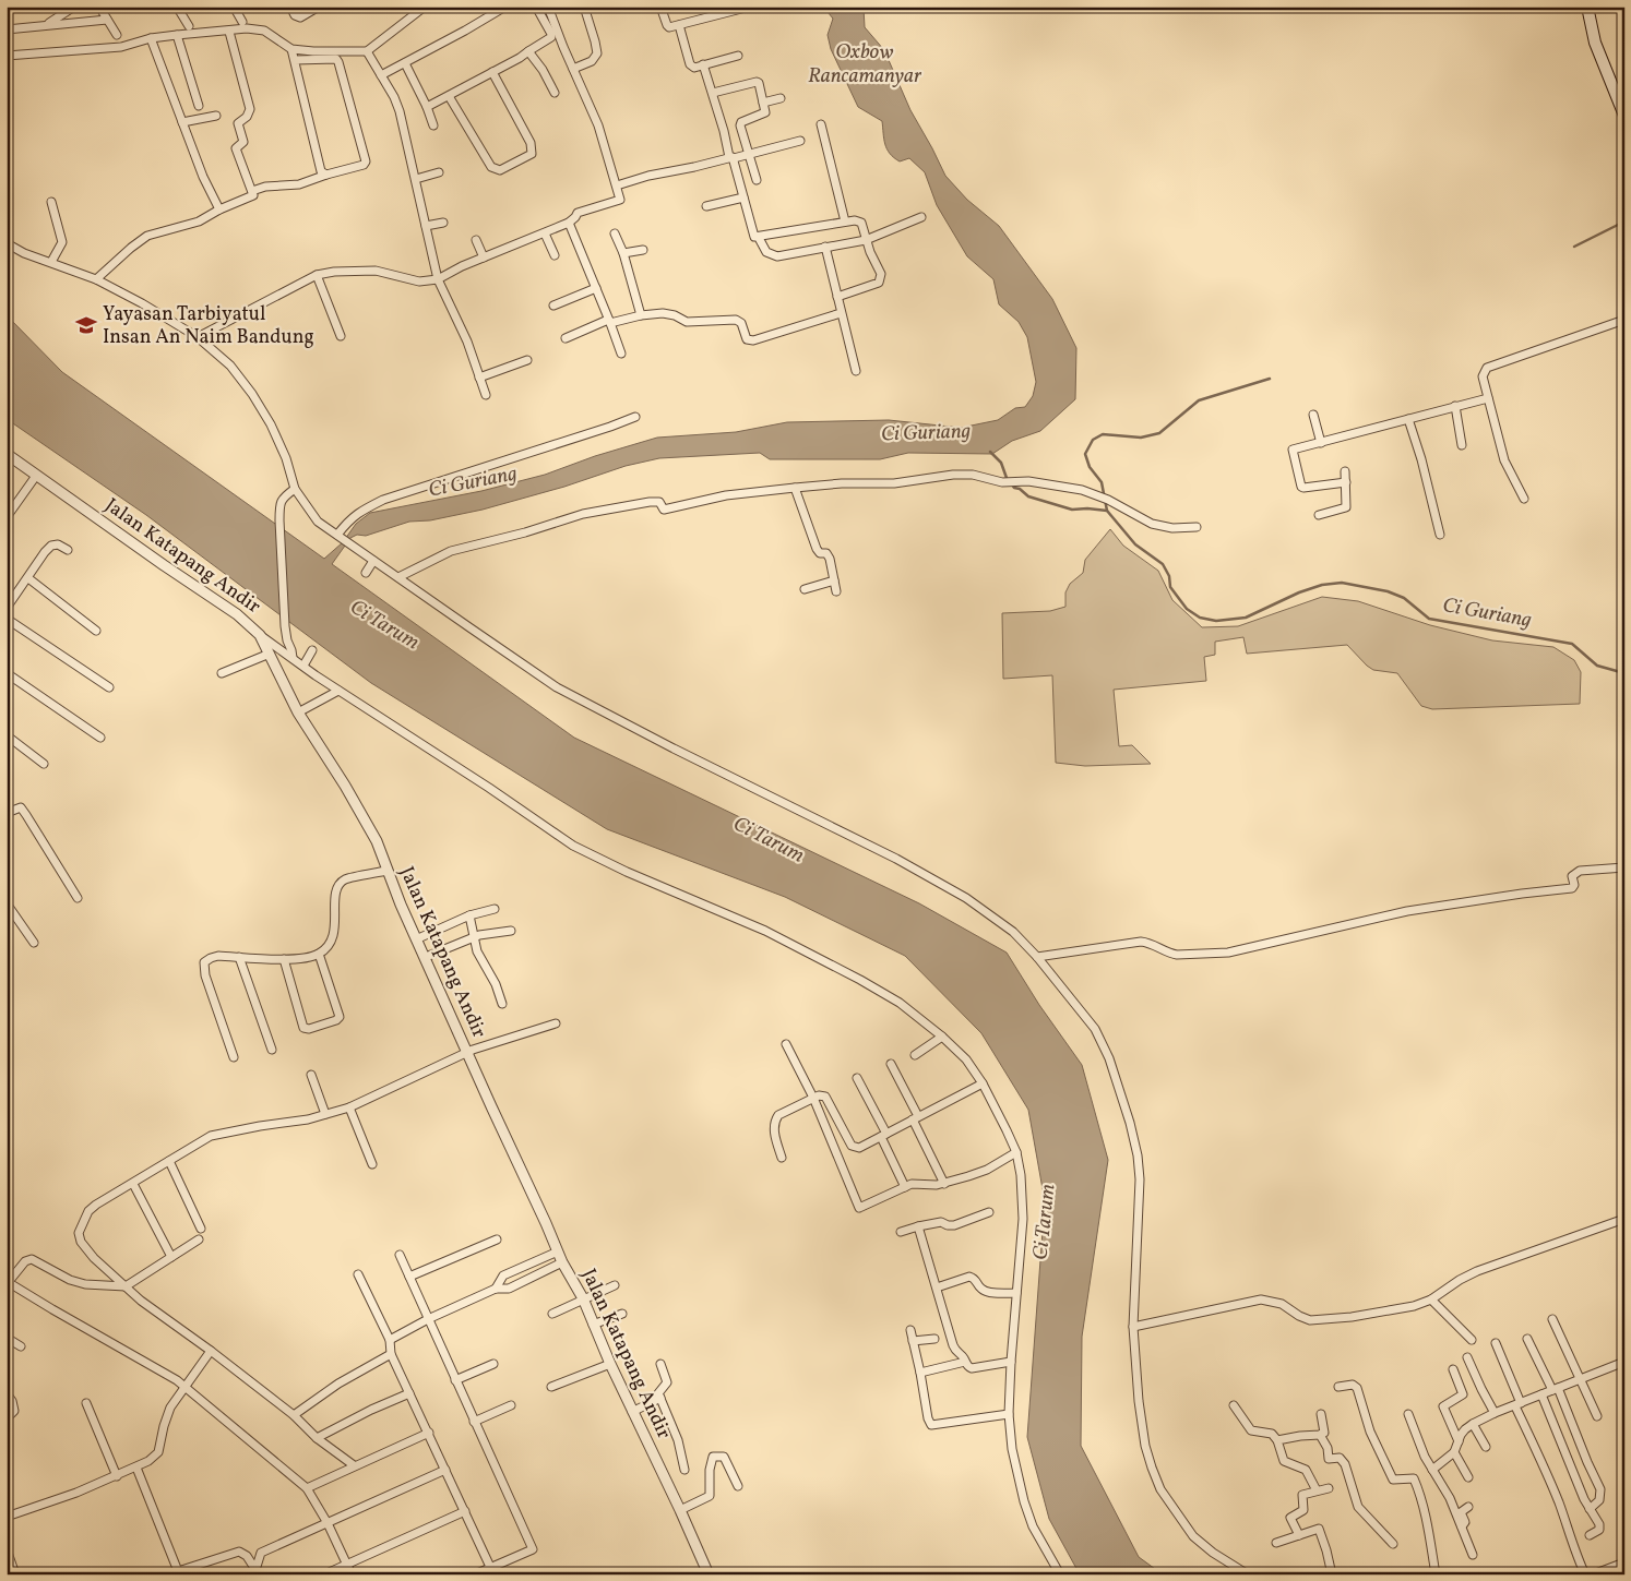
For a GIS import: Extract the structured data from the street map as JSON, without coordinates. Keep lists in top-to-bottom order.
{
  "streets": {
    "street": ["Jalan Katapang Andir"]
  },
  "water": ["Oxbow Rancamanyar", "Ci Guriang", "Ci Tarum"],
  "places": {
    "school or university": ["Yayasan Tarbiyatul Insan An Naim Bandung"]
  }
}
